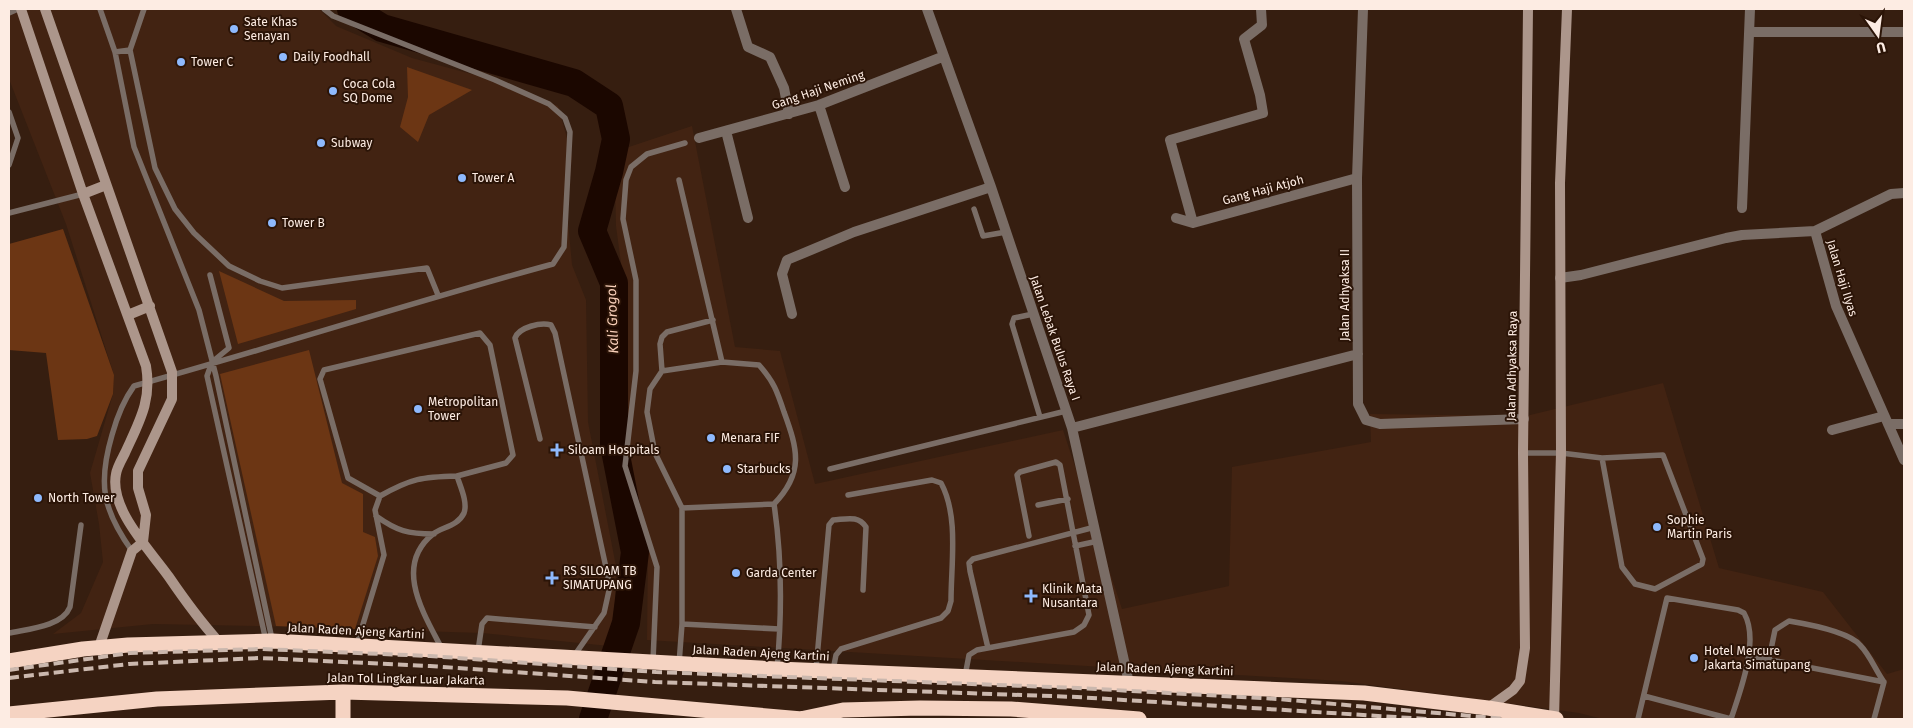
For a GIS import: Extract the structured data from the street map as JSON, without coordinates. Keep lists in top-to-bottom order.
{
  "streets": {
    "highway": ["Jalan Raden Ajeng Kartini", "Jalan Tol Lingkar Luar Jakarta"],
    "street": [
      "Gang Haji Neming",
      "Gang Haji Atjoh",
      "Jalan Haji Ilyas",
      "Jalan Adhyaksa II",
      "Jalan Lebak Bulus Raya I",
      "Jalan Adhyaksa Raya"
    ]
  },
  "crossings": [
    ["Gang Haji Neming", "Jalan Lebak Bulus Raya I"],
    ["Gang Haji Atjoh", "Jalan Adhyaksa II"],
    ["Jalan Adhyaksa II", "Jalan Adhyaksa Raya"],
    ["Jalan Lebak Bulus Raya I", "Jalan Raden Ajeng Kartini"],
    ["Jalan Adhyaksa Raya", "Jalan Raden Ajeng Kartini"]
  ],
  "water": ["Kali Grogol"],
  "places": {
    "other": [
      "Sate Khas Senayan",
      "Daily Foodhall",
      "Tower C",
      "Coca Cola SQ Dome",
      "Subway",
      "Tower A",
      "Tower B",
      "Metropolitan Tower",
      "Menara FIF",
      "Starbucks",
      "North Tower",
      "Sophie Martin Paris",
      "Garda Center",
      "Hotel Mercure Jakarta Simatupang"
    ],
    "health": ["Siloam Hospitals", "RS SILOAM TB SIMATUPANG", "Klinik Mata Nusantara"]
  },
  "north": "bottom"
}
